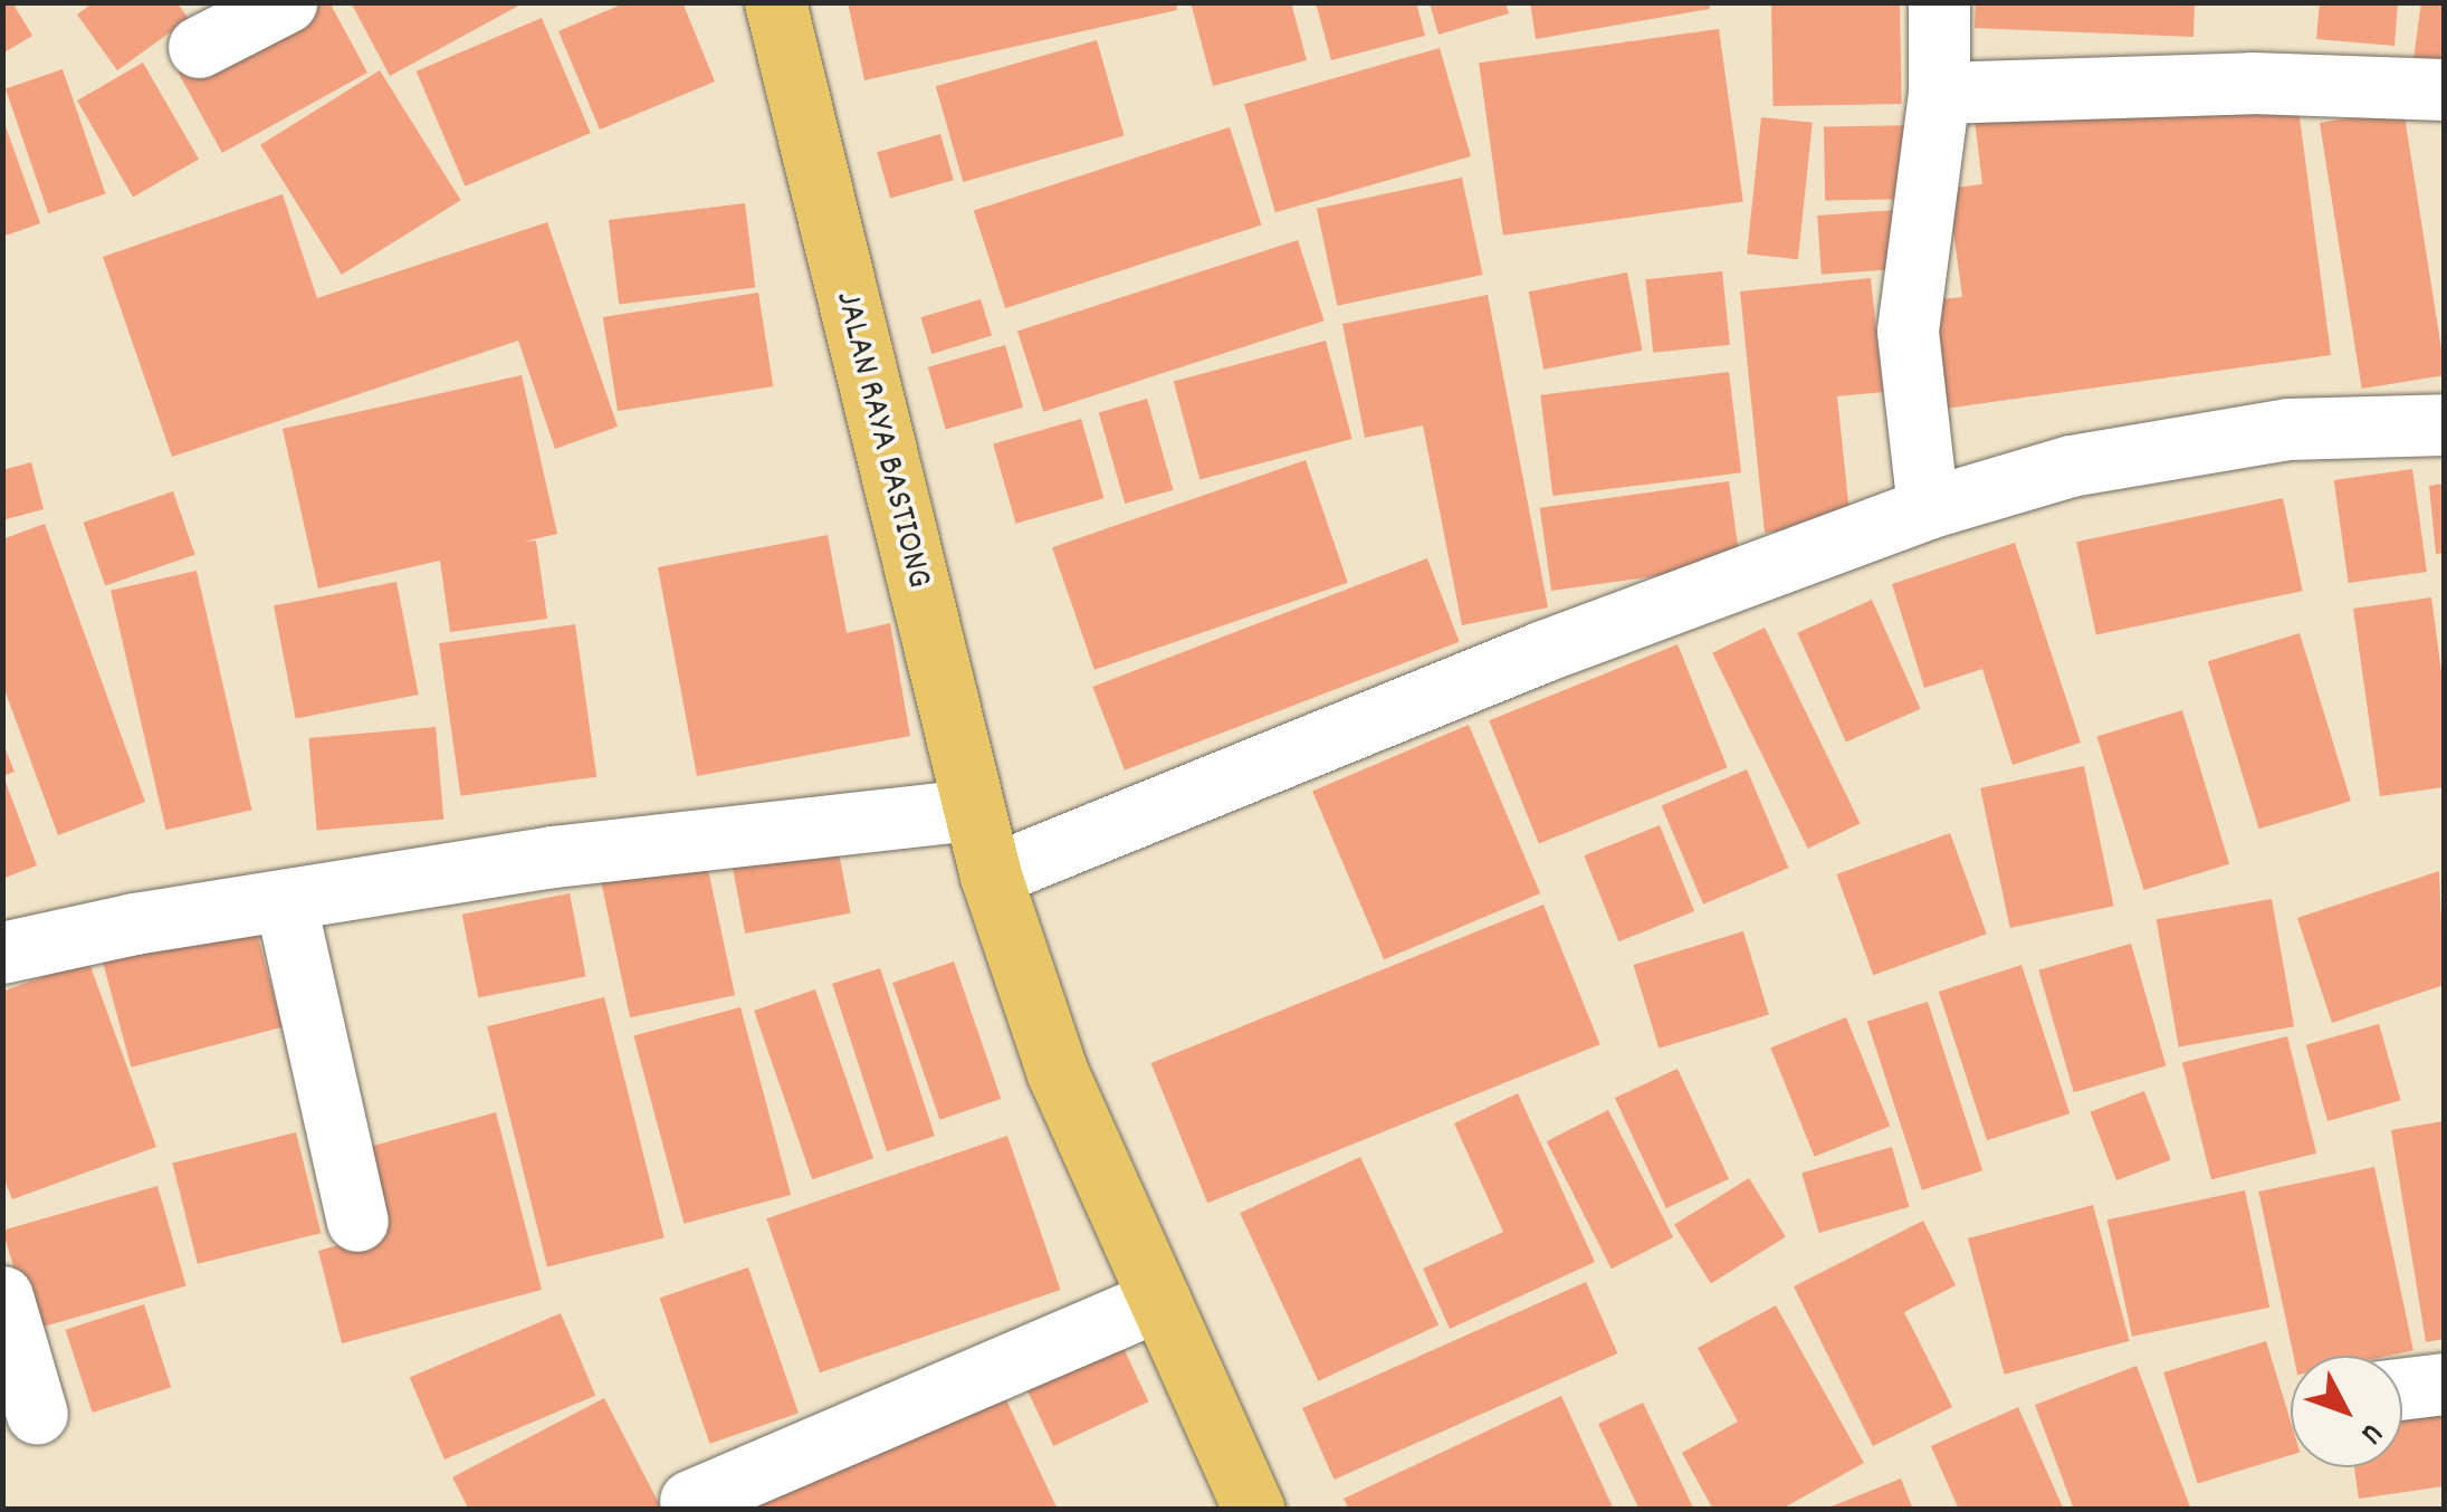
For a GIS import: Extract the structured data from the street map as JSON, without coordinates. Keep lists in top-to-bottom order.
{
  "streets": {
    "highway": ["JALAN RAYA BASTIONG"]
  },
  "north": "bottom right"
}
